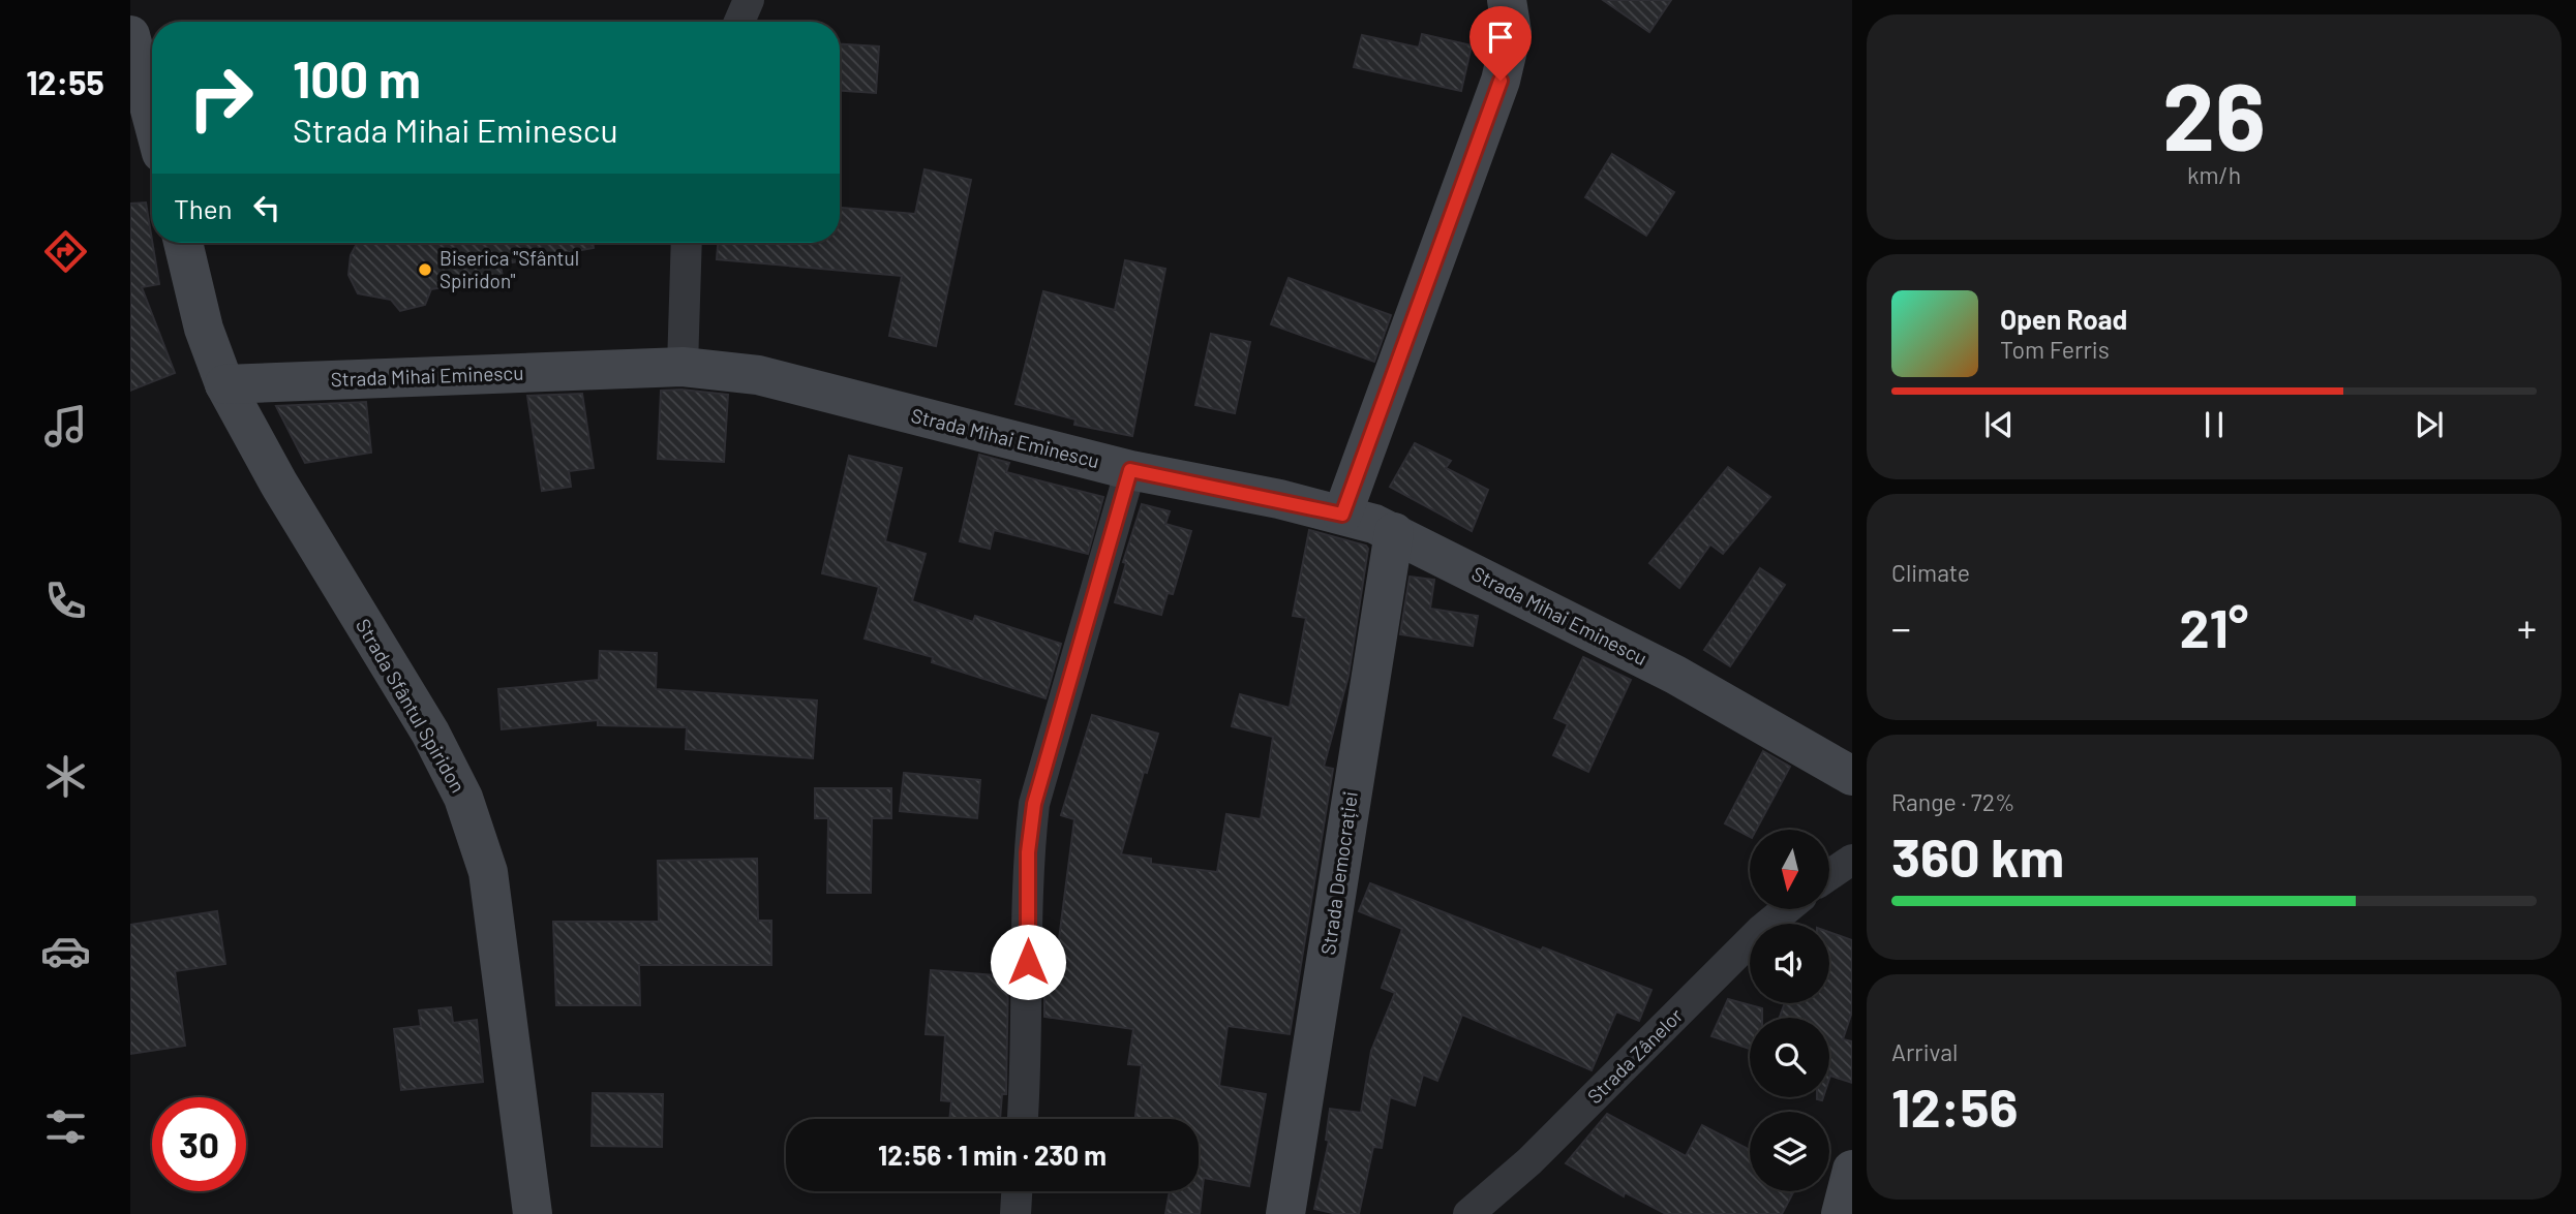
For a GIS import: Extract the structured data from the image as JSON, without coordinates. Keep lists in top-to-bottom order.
{
  "streets": {
    "street": [
      "Strada Mihai Eminescu",
      "Strada Sfântul Spiridon",
      "Strada Democrației",
      "Strada Zânelor"
    ]
  },
  "crossings": [
    ["Strada Mihai Eminescu", "Strada Sfântul Spiridon"],
    ["Strada Mihai Eminescu", "Strada Democrației"]
  ],
  "places": ["Biserica \"Sfântul Spiridon\""],
  "north": "bottom",
  "page": {
    "tabs": "12:55",
    "tile": [
      ["26", "km/h"],
      "Climate",
      ["Range · 72%", "360 km"],
      ["Arrival", "12:56"]
    ],
    "turn": ["100 m", "Strada Mihai Eminescu"],
    "then": "Then",
    "song": ["Open Road", "Tom Ferris"],
    "heat": ["−", "21°", "+"],
    "limit": "30",
    "trip": "12:56 · 1 min · 230 m"
  }
}
